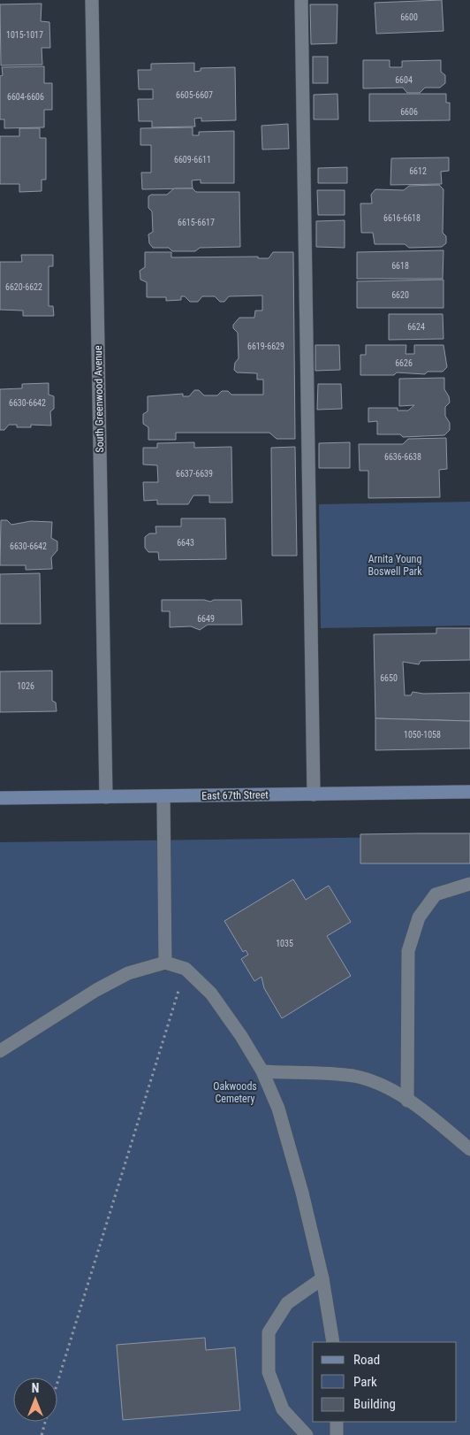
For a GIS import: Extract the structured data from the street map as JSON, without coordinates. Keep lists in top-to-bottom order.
{
  "streets": {
    "street": ["South Greenwood Avenue", "East 67th Street"]
  },
  "crossings": [
    ["South Greenwood Avenue", "East 67th Street"]
  ],
  "parks": ["Arnita Young Boswell Park", "Oakwoods Cemetery"],
  "house_numbers": [
    "6600",
    "1015-1017",
    "6604",
    "6605-6607",
    "6604-6606",
    "6606",
    "6609-6611",
    "6612",
    "6616-6618",
    "6615-6617",
    "6618",
    "6620-6622",
    "6620",
    "6624",
    "6619-6629",
    "6626",
    "6630-6642",
    "6636-6638",
    "6637-6639",
    "6643",
    "6630-6642",
    "6649",
    "6650",
    "1026",
    "1050-1058",
    "1035"
  ],
  "legend": ["Road", "Park", "Building"],
  "north": "top"
}
